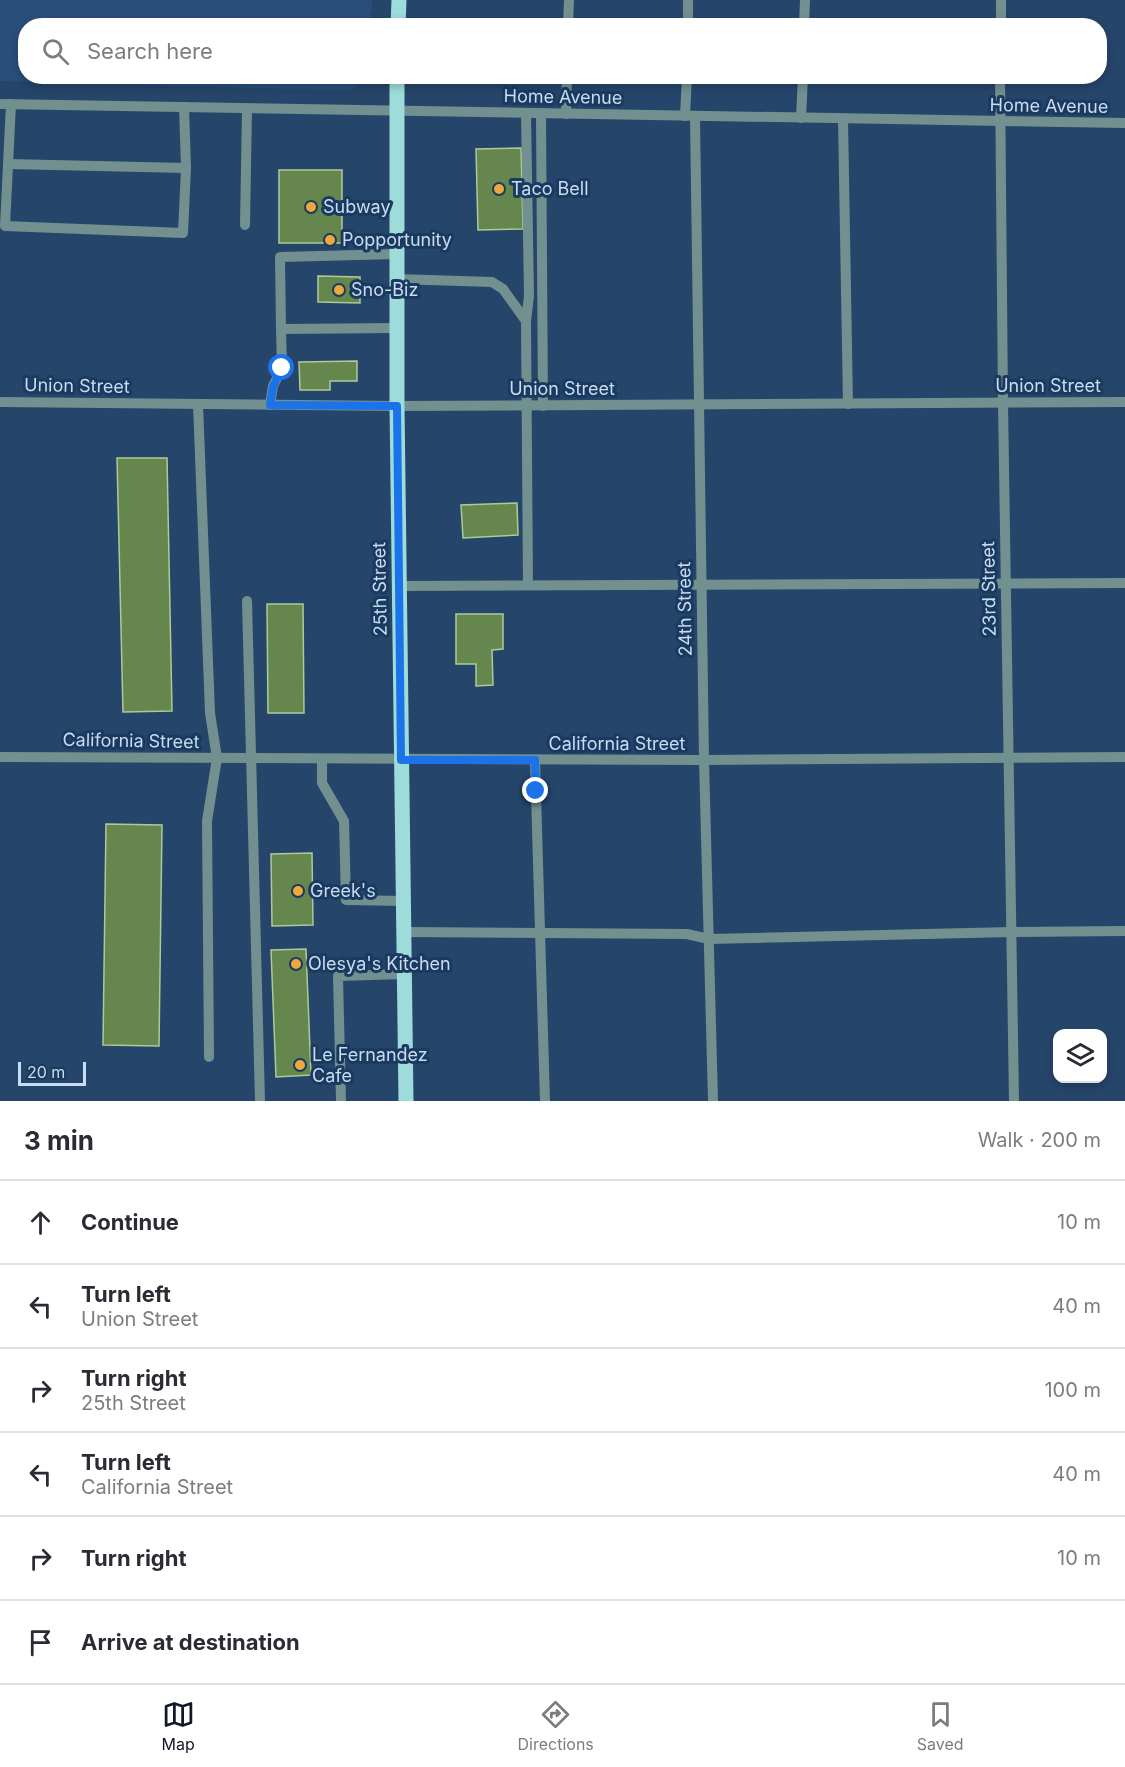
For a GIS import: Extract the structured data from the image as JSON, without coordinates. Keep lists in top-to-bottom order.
{
  "streets": {
    "main road": ["25th Street"],
    "street": [
      "Home Avenue",
      "Union Street",
      "23rd Street",
      "24th Street",
      "California Street"
    ]
  },
  "crossings": [
    ["Home Avenue", "25th Street"],
    ["Home Avenue", "23rd Street"],
    ["Home Avenue", "24th Street"],
    ["Union Street", "25th Street"],
    ["Union Street", "23rd Street"],
    ["Union Street", "24th Street"],
    ["25th Street", "California Street"],
    ["23rd Street", "California Street"],
    ["24th Street", "California Street"]
  ],
  "places": [
    "Taco Bell",
    "Subway",
    "Popportunity",
    "Sno-Biz",
    "Greek's",
    "Olesya's Kitchen",
    "Le Fernandez Cafe"
  ],
  "scale_bar": "20 m",
  "page": {
    "search": "Search here",
    "scale": "20 m",
    "heading": ["3 min", "Walk · 200 m"],
    "list": [
      ["Continue", "10 m"],
      ["Turn left", "Union Street", "40 m"],
      ["Turn right", "25th Street", "100 m"],
      ["Turn left", "California Street", "40 m"],
      ["Turn right", "10 m"],
      "Arrive at destination"
    ],
    "nav": ["Map", "Directions", "Saved"]
  }
}
